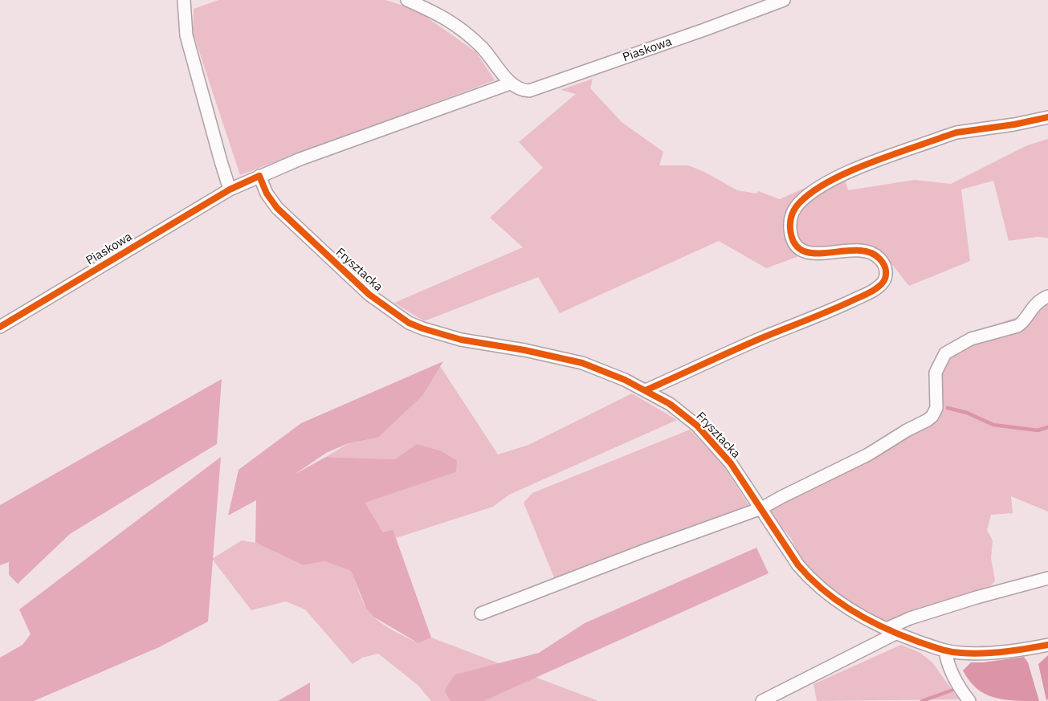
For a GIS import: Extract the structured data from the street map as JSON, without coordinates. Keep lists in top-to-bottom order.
{
  "streets": {
    "street": ["Piaskowa", "Frysztacka"]
  },
  "crossings": [
    ["Piaskowa", "Frysztacka"]
  ]
}
